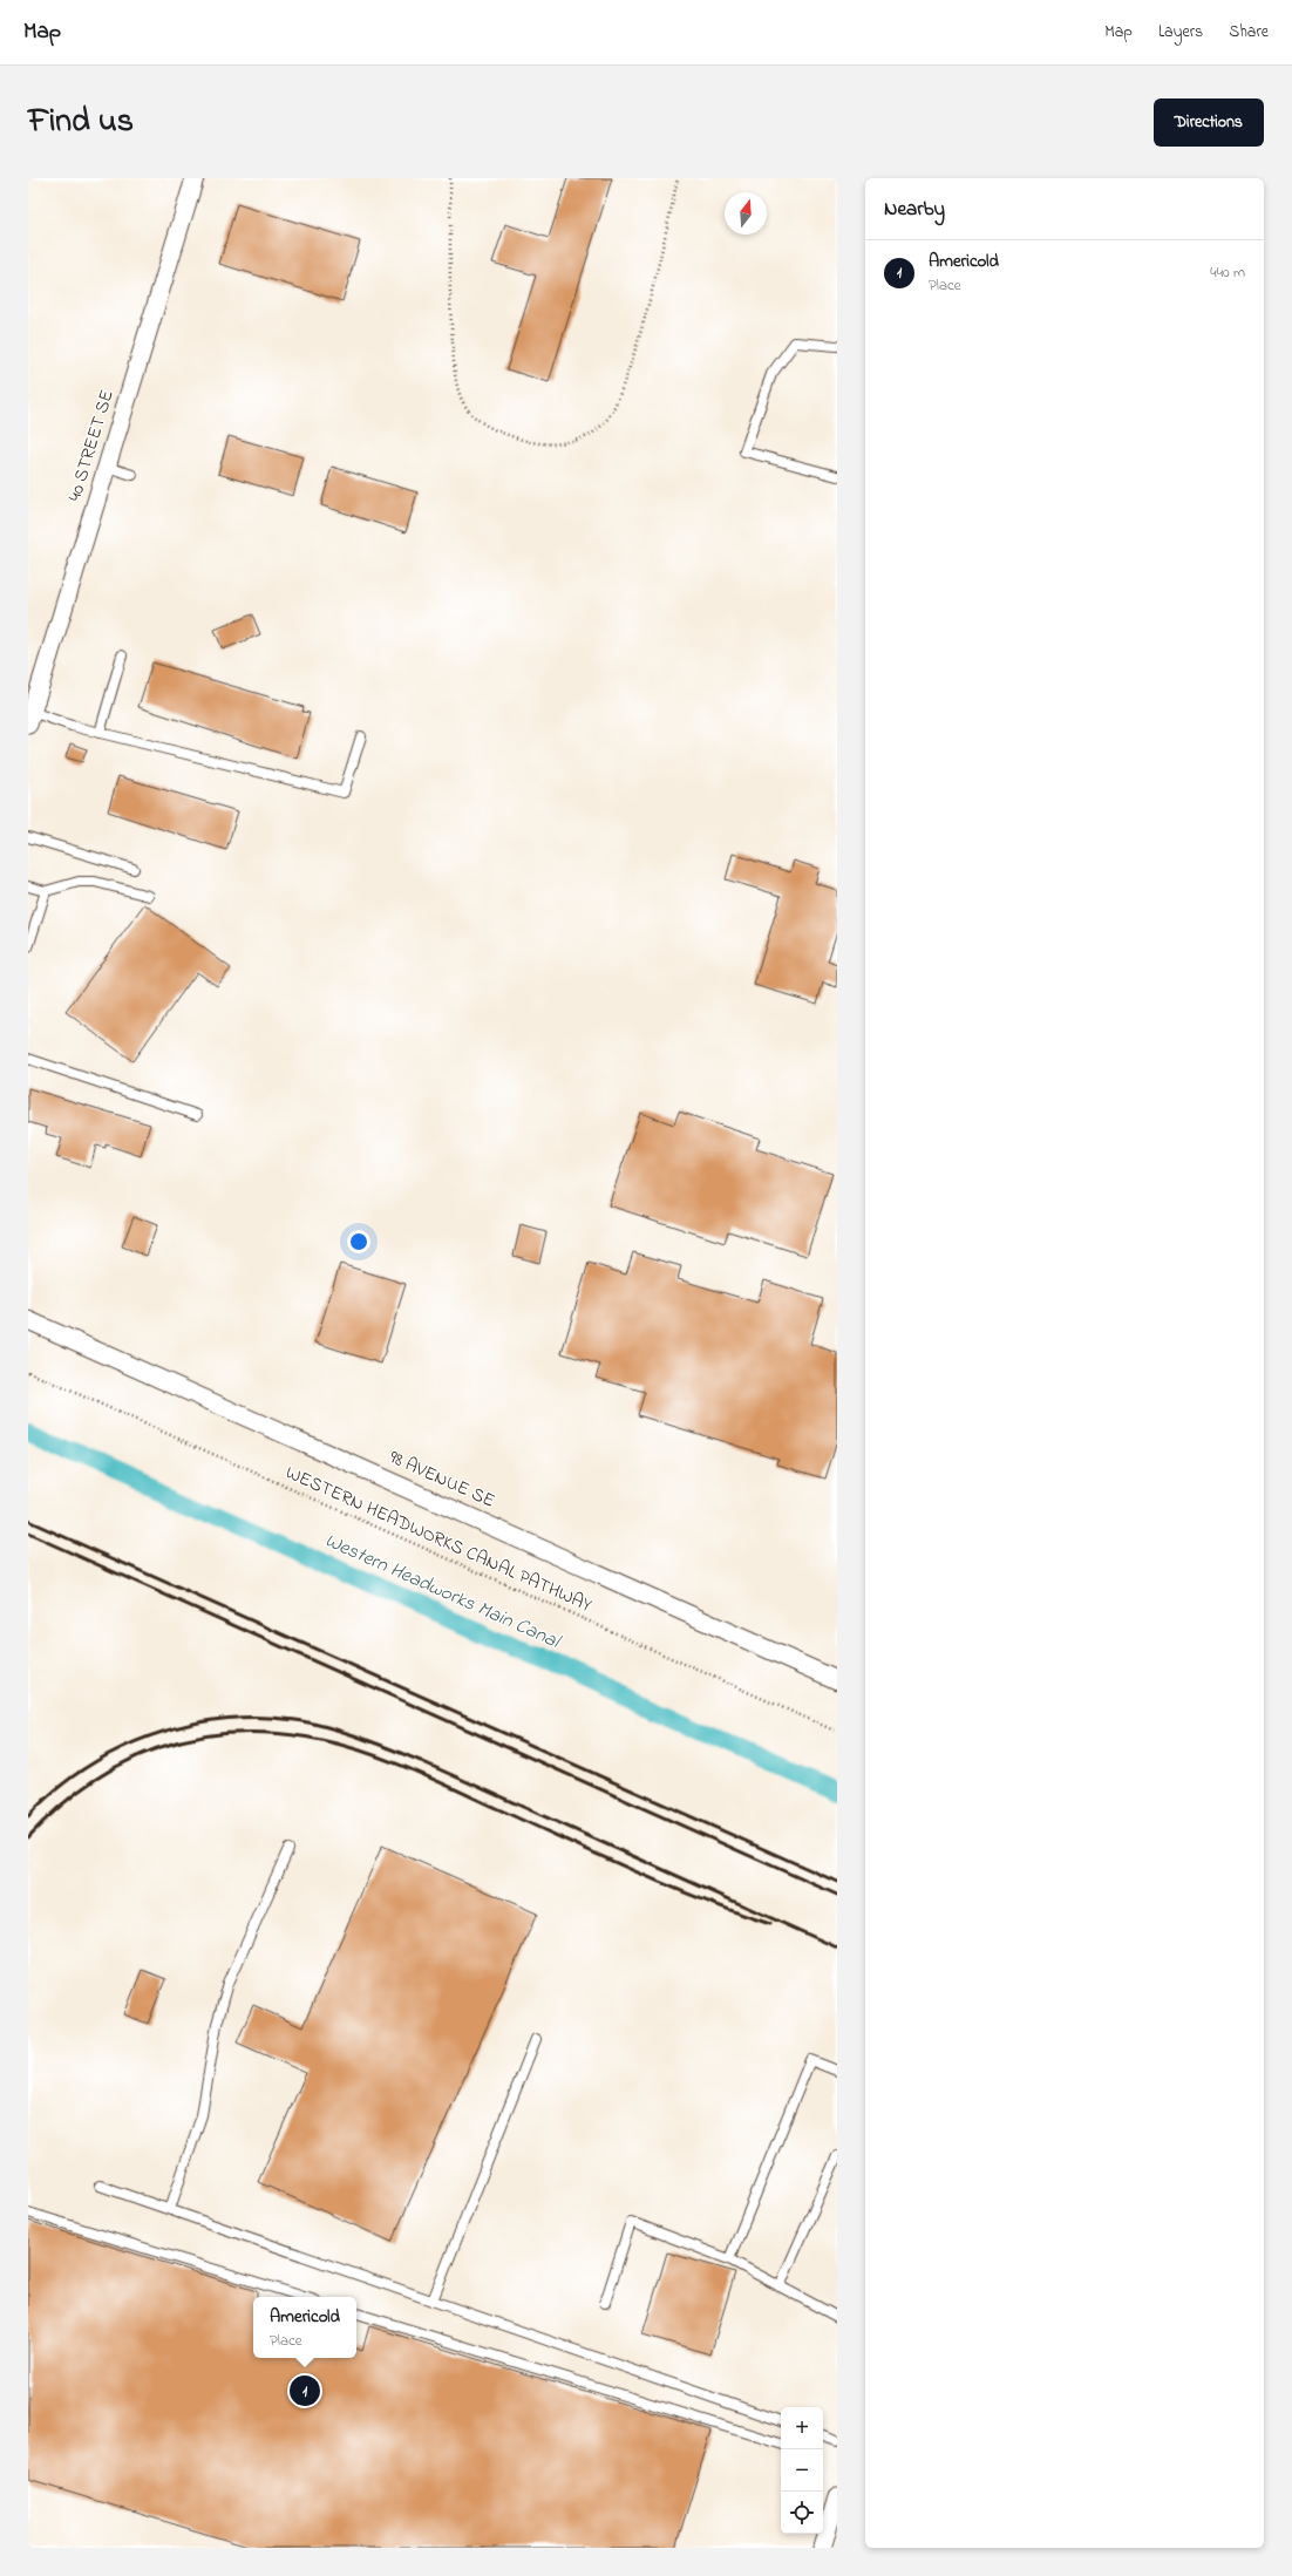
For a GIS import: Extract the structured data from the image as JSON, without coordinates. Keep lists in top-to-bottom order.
{
  "streets": {
    "street": ["40 STREET SE", "98 AVENUE SE"],
    "path": ["WESTERN HEADWORKS CANAL PATHWAY"]
  },
  "water": ["Western Headworks Main Canal"],
  "north": "top",
  "page": {
    "header": "Map",
    "nav": ["Map", "Layers", "Share"],
    "title": "Find us",
    "buttons": "Directions",
    "heading": "Nearby",
    "list": [
      {
        "mark": "1",
        "name": "Americold",
        "note": "Place",
        "value": "440 m"
      }
    ],
    "popup": ["Americold", "Place"],
    "pins": "1",
    "map_buttons": ["+", "−"]
  }
}
